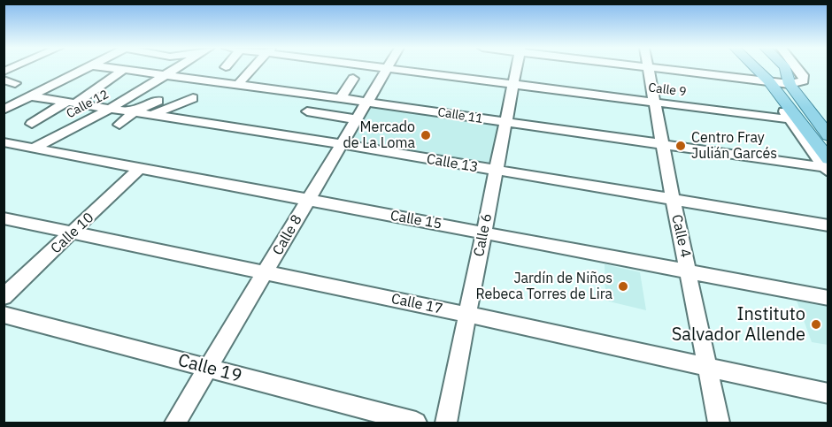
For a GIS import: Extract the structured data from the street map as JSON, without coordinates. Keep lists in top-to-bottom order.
{
  "streets": {
    "street": [
      "Calle 9",
      "Calle 12",
      "Calle 11",
      "Calle 13",
      "Calle 15",
      "Calle 10",
      "Calle 8",
      "Calle 6",
      "Calle 4",
      "Calle 17",
      "Calle 19"
    ]
  },
  "crossings": [
    ["Calle 9", "Calle 6"],
    ["Calle 9", "Calle 4"],
    ["Calle 12", "Calle 11"],
    ["Calle 12", "Calle 13"],
    ["Calle 12", "Calle 15"],
    ["Calle 11", "Calle 8"],
    ["Calle 11", "Calle 6"],
    ["Calle 11", "Calle 4"],
    ["Calle 13", "Calle 8"],
    ["Calle 13", "Calle 6"],
    ["Calle 13", "Calle 4"],
    ["Calle 15", "Calle 10"],
    ["Calle 15", "Calle 8"],
    ["Calle 15", "Calle 6"],
    ["Calle 15", "Calle 4"],
    ["Calle 10", "Calle 17"],
    ["Calle 8", "Calle 17"],
    ["Calle 8", "Calle 19"],
    ["Calle 6", "Calle 17"],
    ["Calle 4", "Calle 17"]
  ],
  "places": [
    "Mercado de La Loma",
    "Centro Fray Julián Garcés",
    "Jardín de Niños Rebeca Torres de Lira",
    "Instituto Salvador Allende"
  ]
}
